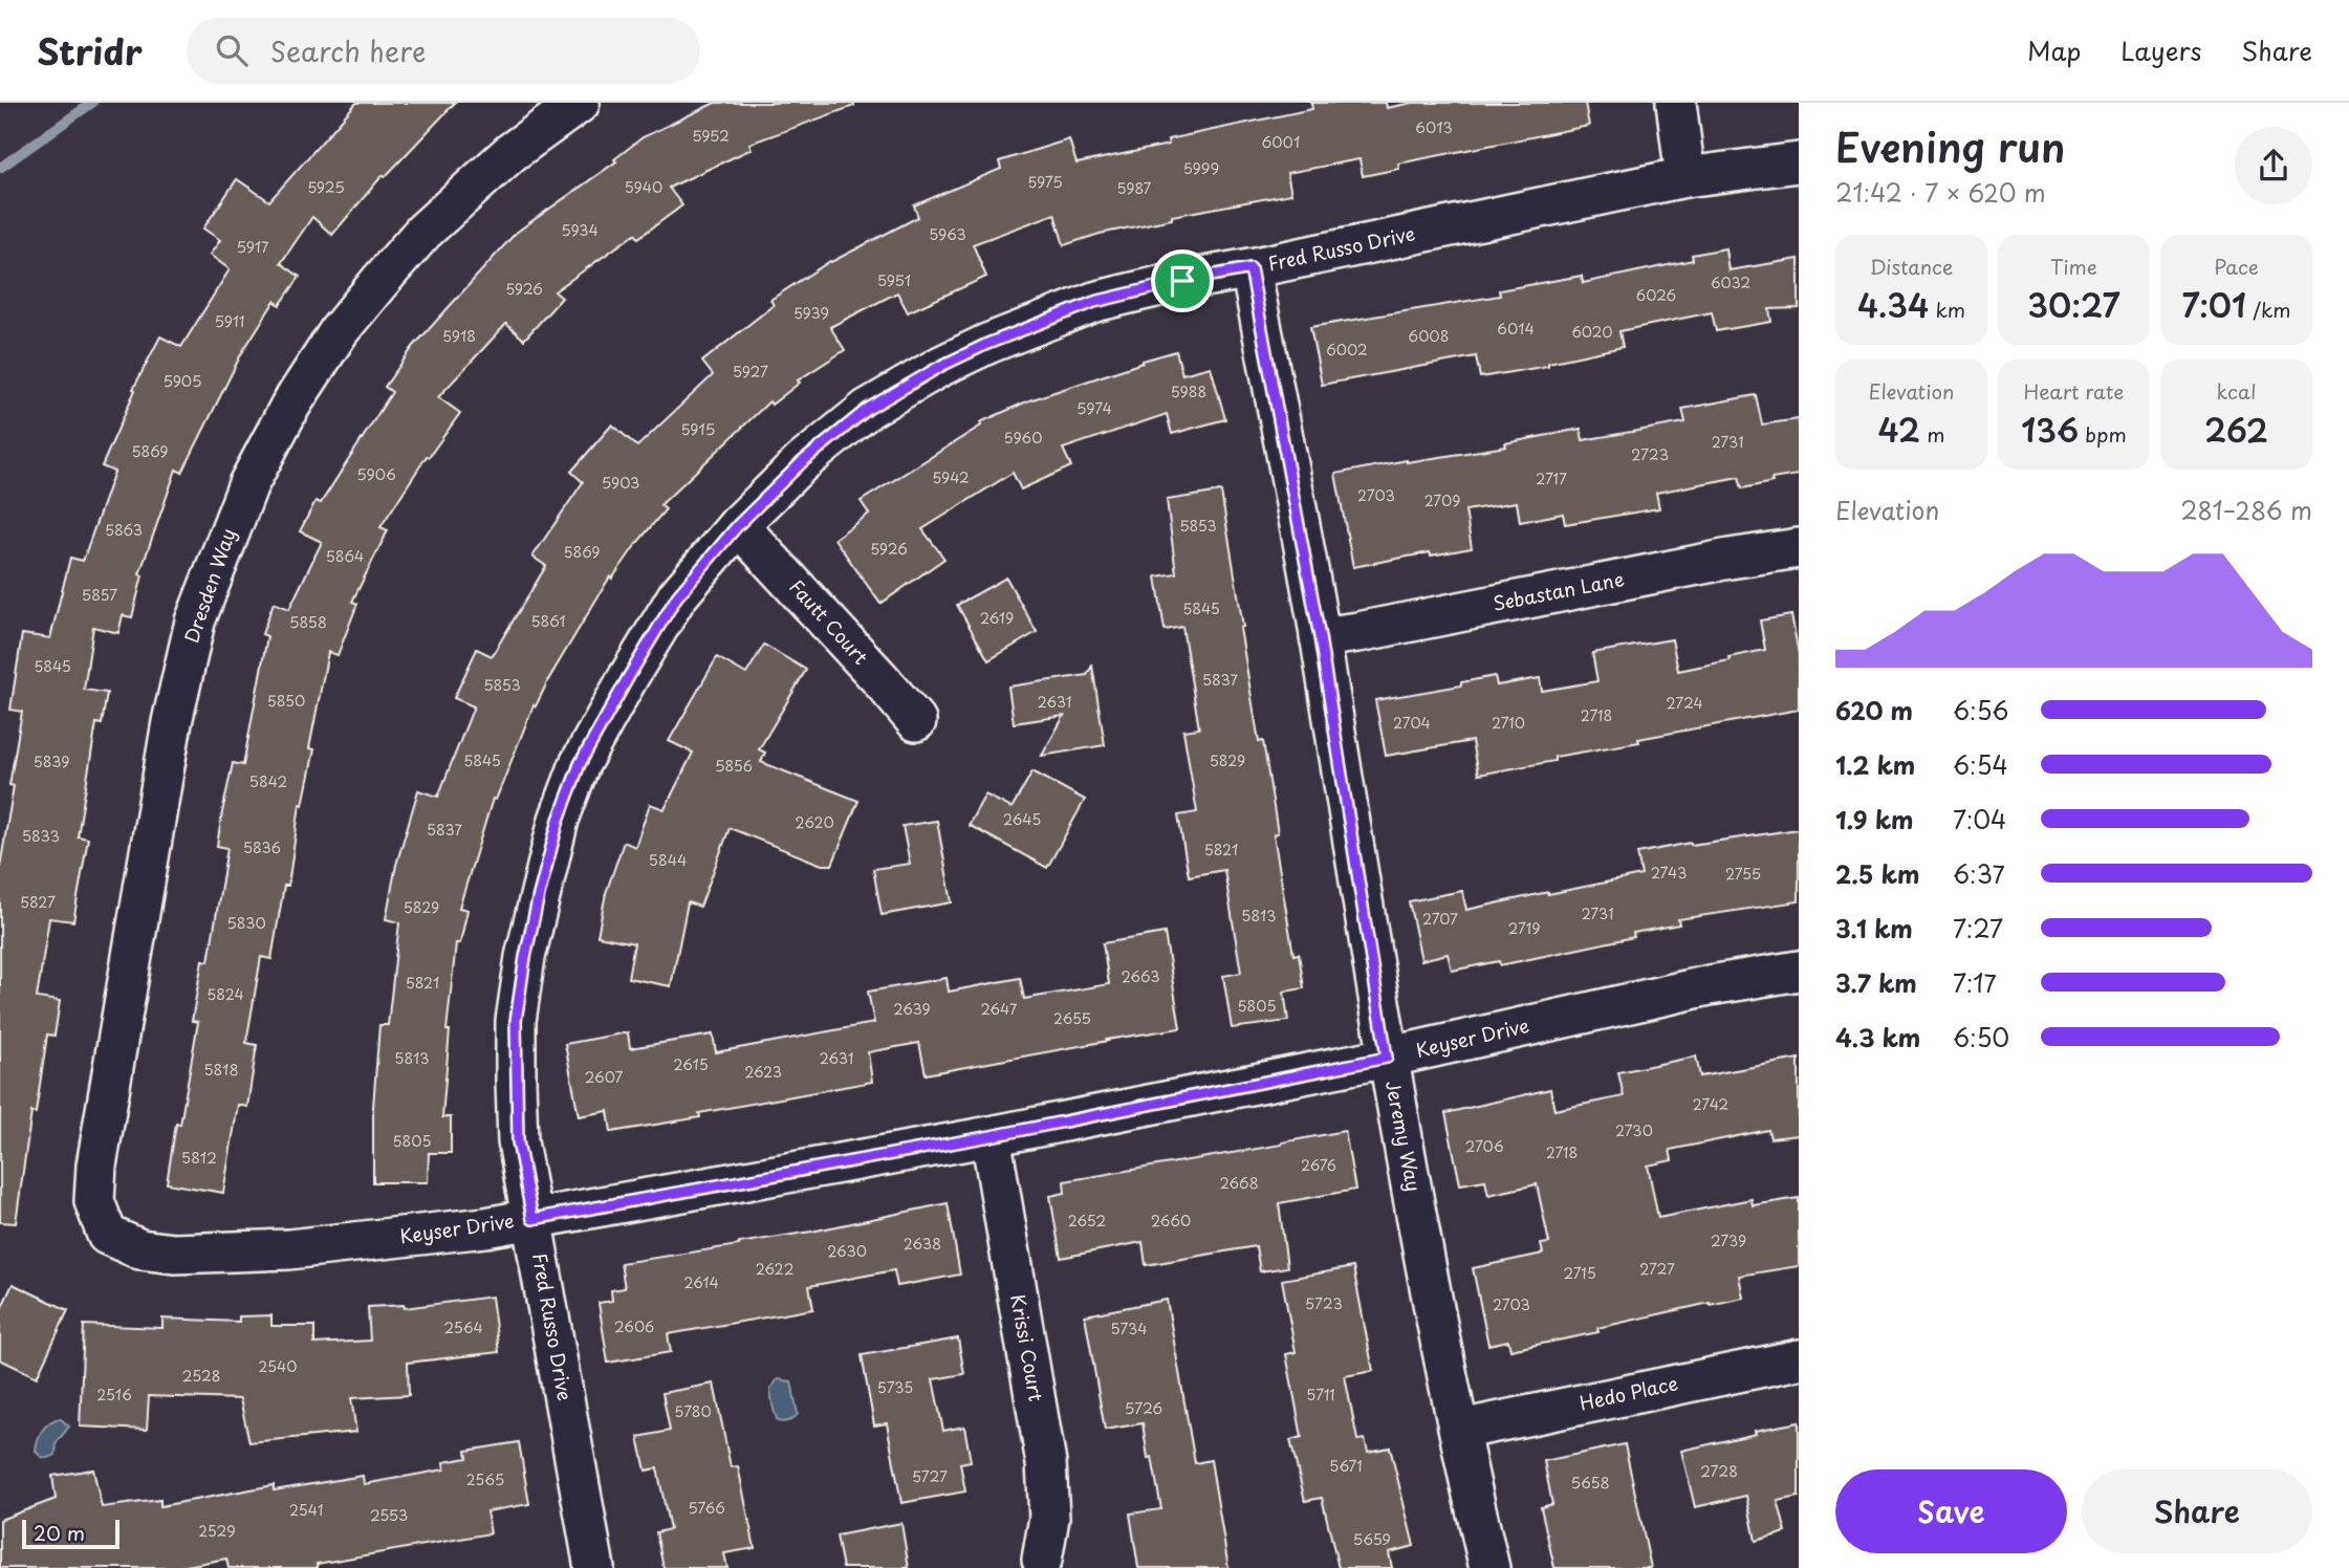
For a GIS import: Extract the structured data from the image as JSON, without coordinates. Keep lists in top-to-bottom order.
{
  "streets": {
    "street": [
      "Fred Russo Drive",
      "Dresden Way",
      "Sebastan Lane",
      "Fautt Court",
      "Keyser Drive",
      "Jeremy Way",
      "Krissi Court",
      "Hedo Place"
    ]
  },
  "crossings": [
    ["Fred Russo Drive", "Fautt Court"],
    ["Fred Russo Drive", "Keyser Drive"],
    ["Fred Russo Drive", "Jeremy Way"],
    ["Dresden Way", "Keyser Drive"],
    ["Sebastan Lane", "Jeremy Way"],
    ["Keyser Drive", "Jeremy Way"],
    ["Keyser Drive", "Krissi Court"],
    ["Jeremy Way", "Hedo Place"]
  ],
  "house_numbers": [
    "6013",
    "5952",
    "6001",
    "5999",
    "5975",
    "5925",
    "5940",
    "5987",
    "5934",
    "5963",
    "5917",
    "5951",
    "6032",
    "5926",
    "6026",
    "5939",
    "5911",
    "6014",
    "6020",
    "5918",
    "6008",
    "6002",
    "5927",
    "5905",
    "5988",
    "5974",
    "5915",
    "5960",
    "2731",
    "5869",
    "2723",
    "5906",
    "5942",
    "2717",
    "5903",
    "2703",
    "2709",
    "5853",
    "5863",
    "5926",
    "5869",
    "5864",
    "5857",
    "5845",
    "2619",
    "5861",
    "5858",
    "5845",
    "5837",
    "5853",
    "5850",
    "2631",
    "2724",
    "2718",
    "2704",
    "2710",
    "5845",
    "5829",
    "5839",
    "5856",
    "5842",
    "2645",
    "2620",
    "5837",
    "5833",
    "5836",
    "5821",
    "5844",
    "2743",
    "2755",
    "5827",
    "5829",
    "2731",
    "5813",
    "2707",
    "5830",
    "2719",
    "2663",
    "5821",
    "5824",
    "5805",
    "2639",
    "2647",
    "2655",
    "5813",
    "2631",
    "2615",
    "5818",
    "2623",
    "2607",
    "2742",
    "2730",
    "5805",
    "2706",
    "2718",
    "5812",
    "2676",
    "2668",
    "2652",
    "2660",
    "2739",
    "2638",
    "2630",
    "2622",
    "2727",
    "2715",
    "2614",
    "5723",
    "2703",
    "2606",
    "2564",
    "5734",
    "2540",
    "2528",
    "5735",
    "2516",
    "5711",
    "5726",
    "5780",
    "5671",
    "2728",
    "5727",
    "2565",
    "5658",
    "5766",
    "2541",
    "2553",
    "2529",
    "5659"
  ],
  "scale_bar": "20 m",
  "page": {
    "header": "Stridr",
    "search": "Search here",
    "nav": ["Map", "Layers", "Share"],
    "heading": ["Evening run", "21:42 · 7 × 620 m"],
    "stats": [
      ["Distance", "4.34 km"],
      ["Time", "30:27"],
      ["Pace", "7:01 /km"],
      ["Elevation", "42 m"],
      ["Heart rate", "136 bpm"],
      ["kcal", "262"]
    ],
    "chart": ["Elevation", "281–286 m"],
    "list": [
      {
        "name": "620 m",
        "note": "6:56"
      },
      {
        "name": "1.2 km",
        "note": "6:54"
      },
      {
        "name": "1.9 km",
        "note": "7:04"
      },
      {
        "name": "2.5 km",
        "note": "6:37"
      },
      {
        "name": "3.1 km",
        "note": "7:27"
      },
      {
        "name": "3.7 km",
        "note": "7:17"
      },
      {
        "name": "4.3 km",
        "note": "6:50"
      }
    ],
    "buttons": ["Save", "Share"],
    "scale": "20 m"
  }
}
